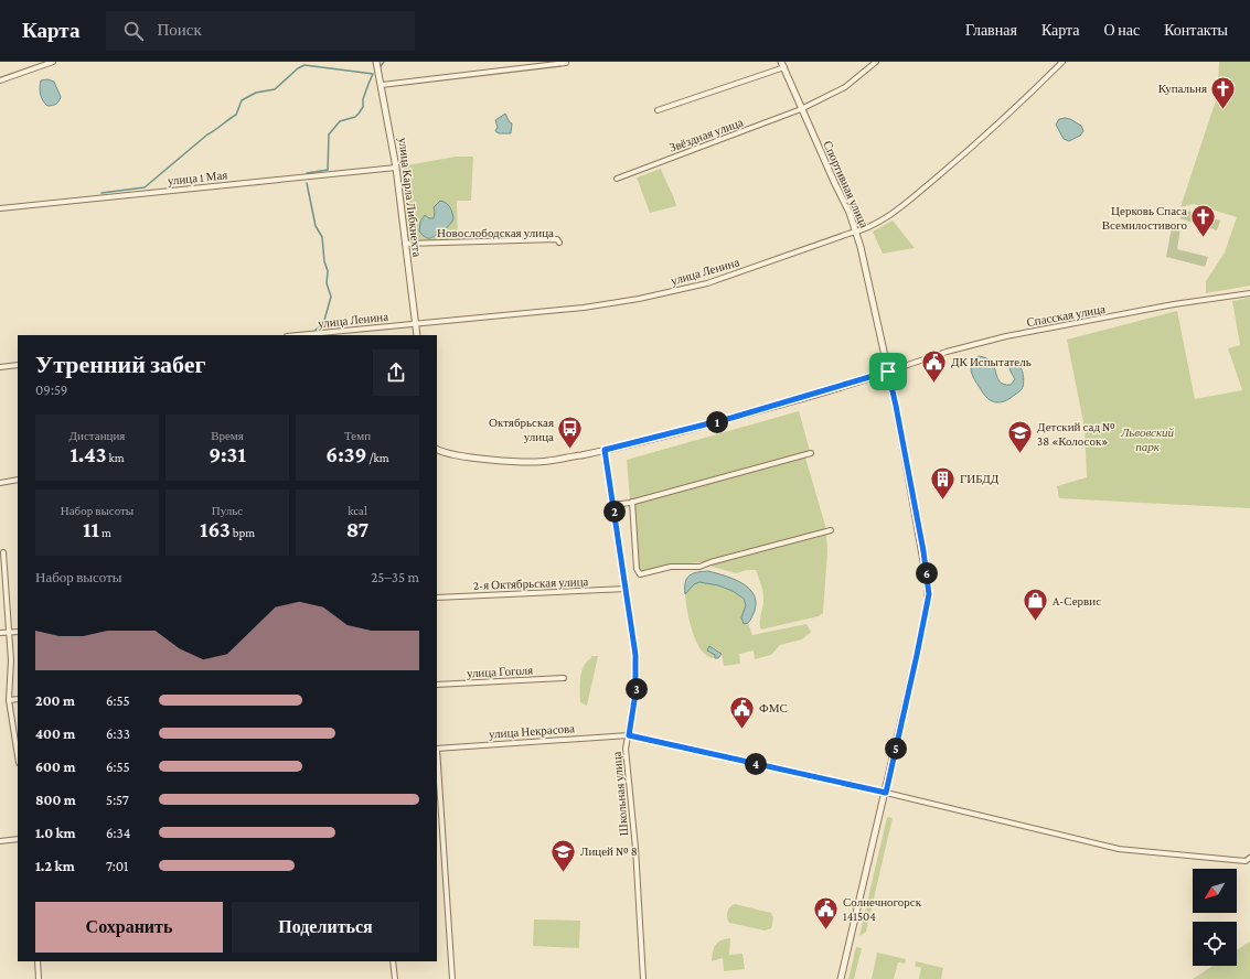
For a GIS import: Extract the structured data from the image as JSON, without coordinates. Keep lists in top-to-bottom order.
{
  "streets": {
    "street": [
      "Звёздная улица",
      "улица 1 Мая",
      "Спортивная улица",
      "улица Карла Либкнехта",
      "Новослободская улица",
      "улица Ленина",
      "Спасская улица",
      "2-я Октябрьская улица",
      "улица Гоголя",
      "улица Некрасова",
      "Школьная улица"
    ]
  },
  "crossings": [
    ["Звёздная улица", "Спортивная улица"],
    ["улица 1 Мая", "улица Карла Либкнехта"],
    ["Спортивная улица", "улица Ленина"],
    ["Спортивная улица", "Спасская улица"],
    ["Спортивная улица", "улица Некрасова"],
    ["улица Карла Либкнехта", "Новослободская улица"],
    ["улица Карла Либкнехта", "улица Ленина"],
    ["2-я Октябрьская улица", "Школьная улица"],
    ["улица Некрасова", "Школьная улица"]
  ],
  "parks": ["Львовский парк"],
  "places": {
    "church": ["Купальня", "Церковь Спаса Всемилостивого"],
    "public building": ["ДК Испытатель", "ФМС", "Солнечногорск 141504"],
    "bus stop": ["Октябрьская улица"],
    "school or university": ["Детский сад № 38 «Колосок»", "Лицей № 8"],
    "building": ["ГИБДД"],
    "shop": ["A-Сервис"]
  },
  "north": "bottom left",
  "page": {
    "header": "Карта",
    "search": "Поиск",
    "nav": [
      "Главная",
      "Карта",
      "О нас",
      "Контакты"
    ],
    "heading": ["Утренний забег", "09:59"],
    "stats": [
      ["Дистанция", "1.43 km"],
      ["Время", "9:31"],
      ["Темп", "6:39 /km"],
      ["Набор высоты", "11 m"],
      ["Пульс", "163 bpm"],
      ["kcal", "87"]
    ],
    "pins": [
      "1",
      "2",
      "6",
      "3",
      "5",
      "4"
    ],
    "chart": ["Набор высоты", "25–35 m"],
    "list": [
      {
        "name": "200 m",
        "note": "6:55"
      },
      {
        "name": "400 m",
        "note": "6:33"
      },
      {
        "name": "600 m",
        "note": "6:55"
      },
      {
        "name": "800 m",
        "note": "5:57"
      },
      {
        "name": "1.0 km",
        "note": "6:34"
      },
      {
        "name": "1.2 km",
        "note": "7:01"
      }
    ],
    "buttons": ["Сохранить", "Поделиться"]
  }
}
